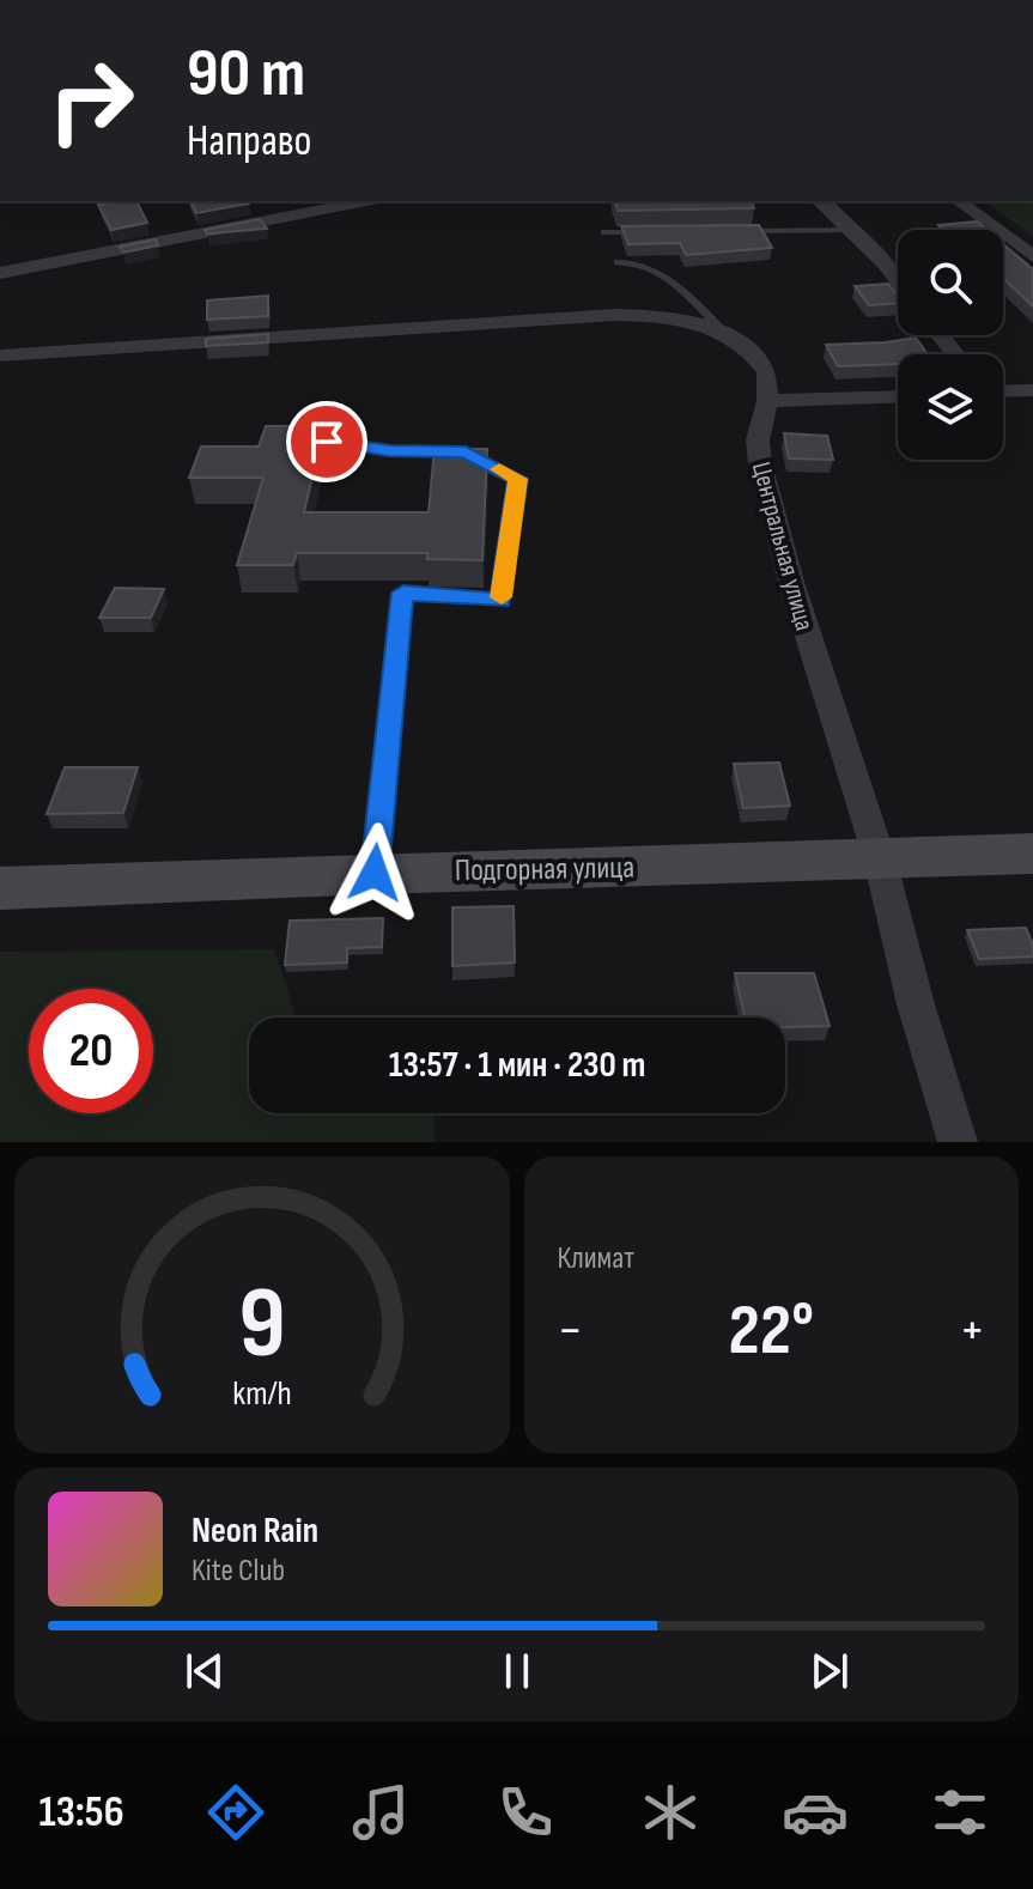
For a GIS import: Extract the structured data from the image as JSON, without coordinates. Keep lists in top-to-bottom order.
{
  "streets": {
    "street": ["Центральная улица", "Подгорная улица"]
  },
  "crossings": [
    ["Центральная улица", "Подгорная улица"]
  ],
  "page": {
    "turn": ["90 m", "Направо"],
    "limit": "20",
    "trip": "13:57 · 1 мин · 230 m",
    "tile": "Климат",
    "heat": ["−", "22°", "+"],
    "song": ["Neon Rain", "Kite Club"],
    "tabs": "13:56",
    "gauge": ["9", "km/h"]
  }
}
